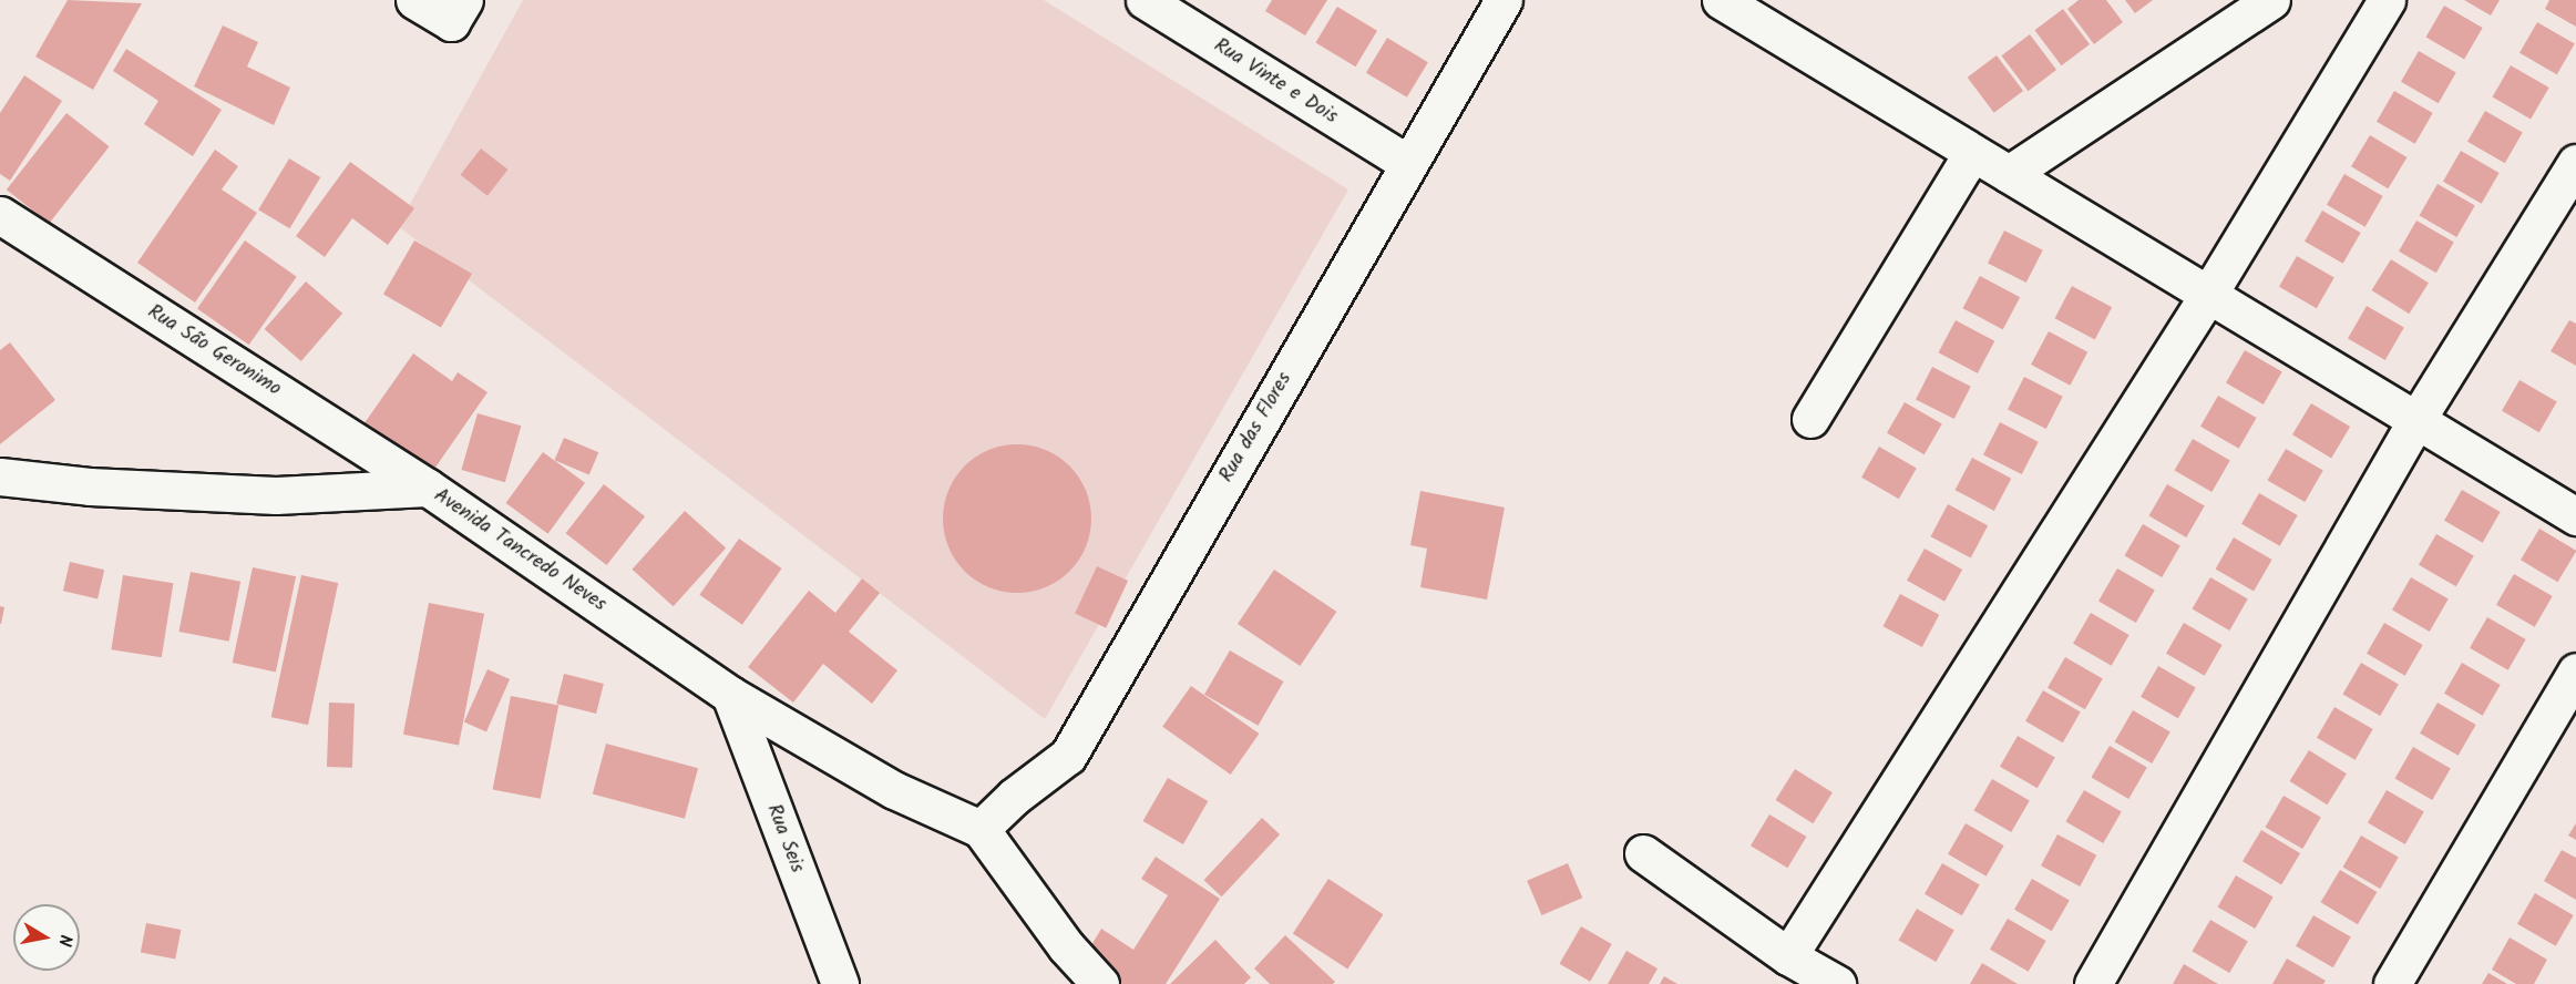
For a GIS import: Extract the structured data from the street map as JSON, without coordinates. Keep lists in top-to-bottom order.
{
  "streets": {
    "street": [
      "Rua Vinte e Dois",
      "Rua São Geronimo",
      "Rua das Flores",
      "Avenida Tancredo Neves",
      "Rua Seis"
    ]
  },
  "crossings": [
    ["Rua Vinte e Dois", "Rua das Flores"],
    ["Rua São Geronimo", "Avenida Tancredo Neves"],
    ["Rua das Flores", "Avenida Tancredo Neves"],
    ["Avenida Tancredo Neves", "Rua Seis"]
  ],
  "north": "right"
}
